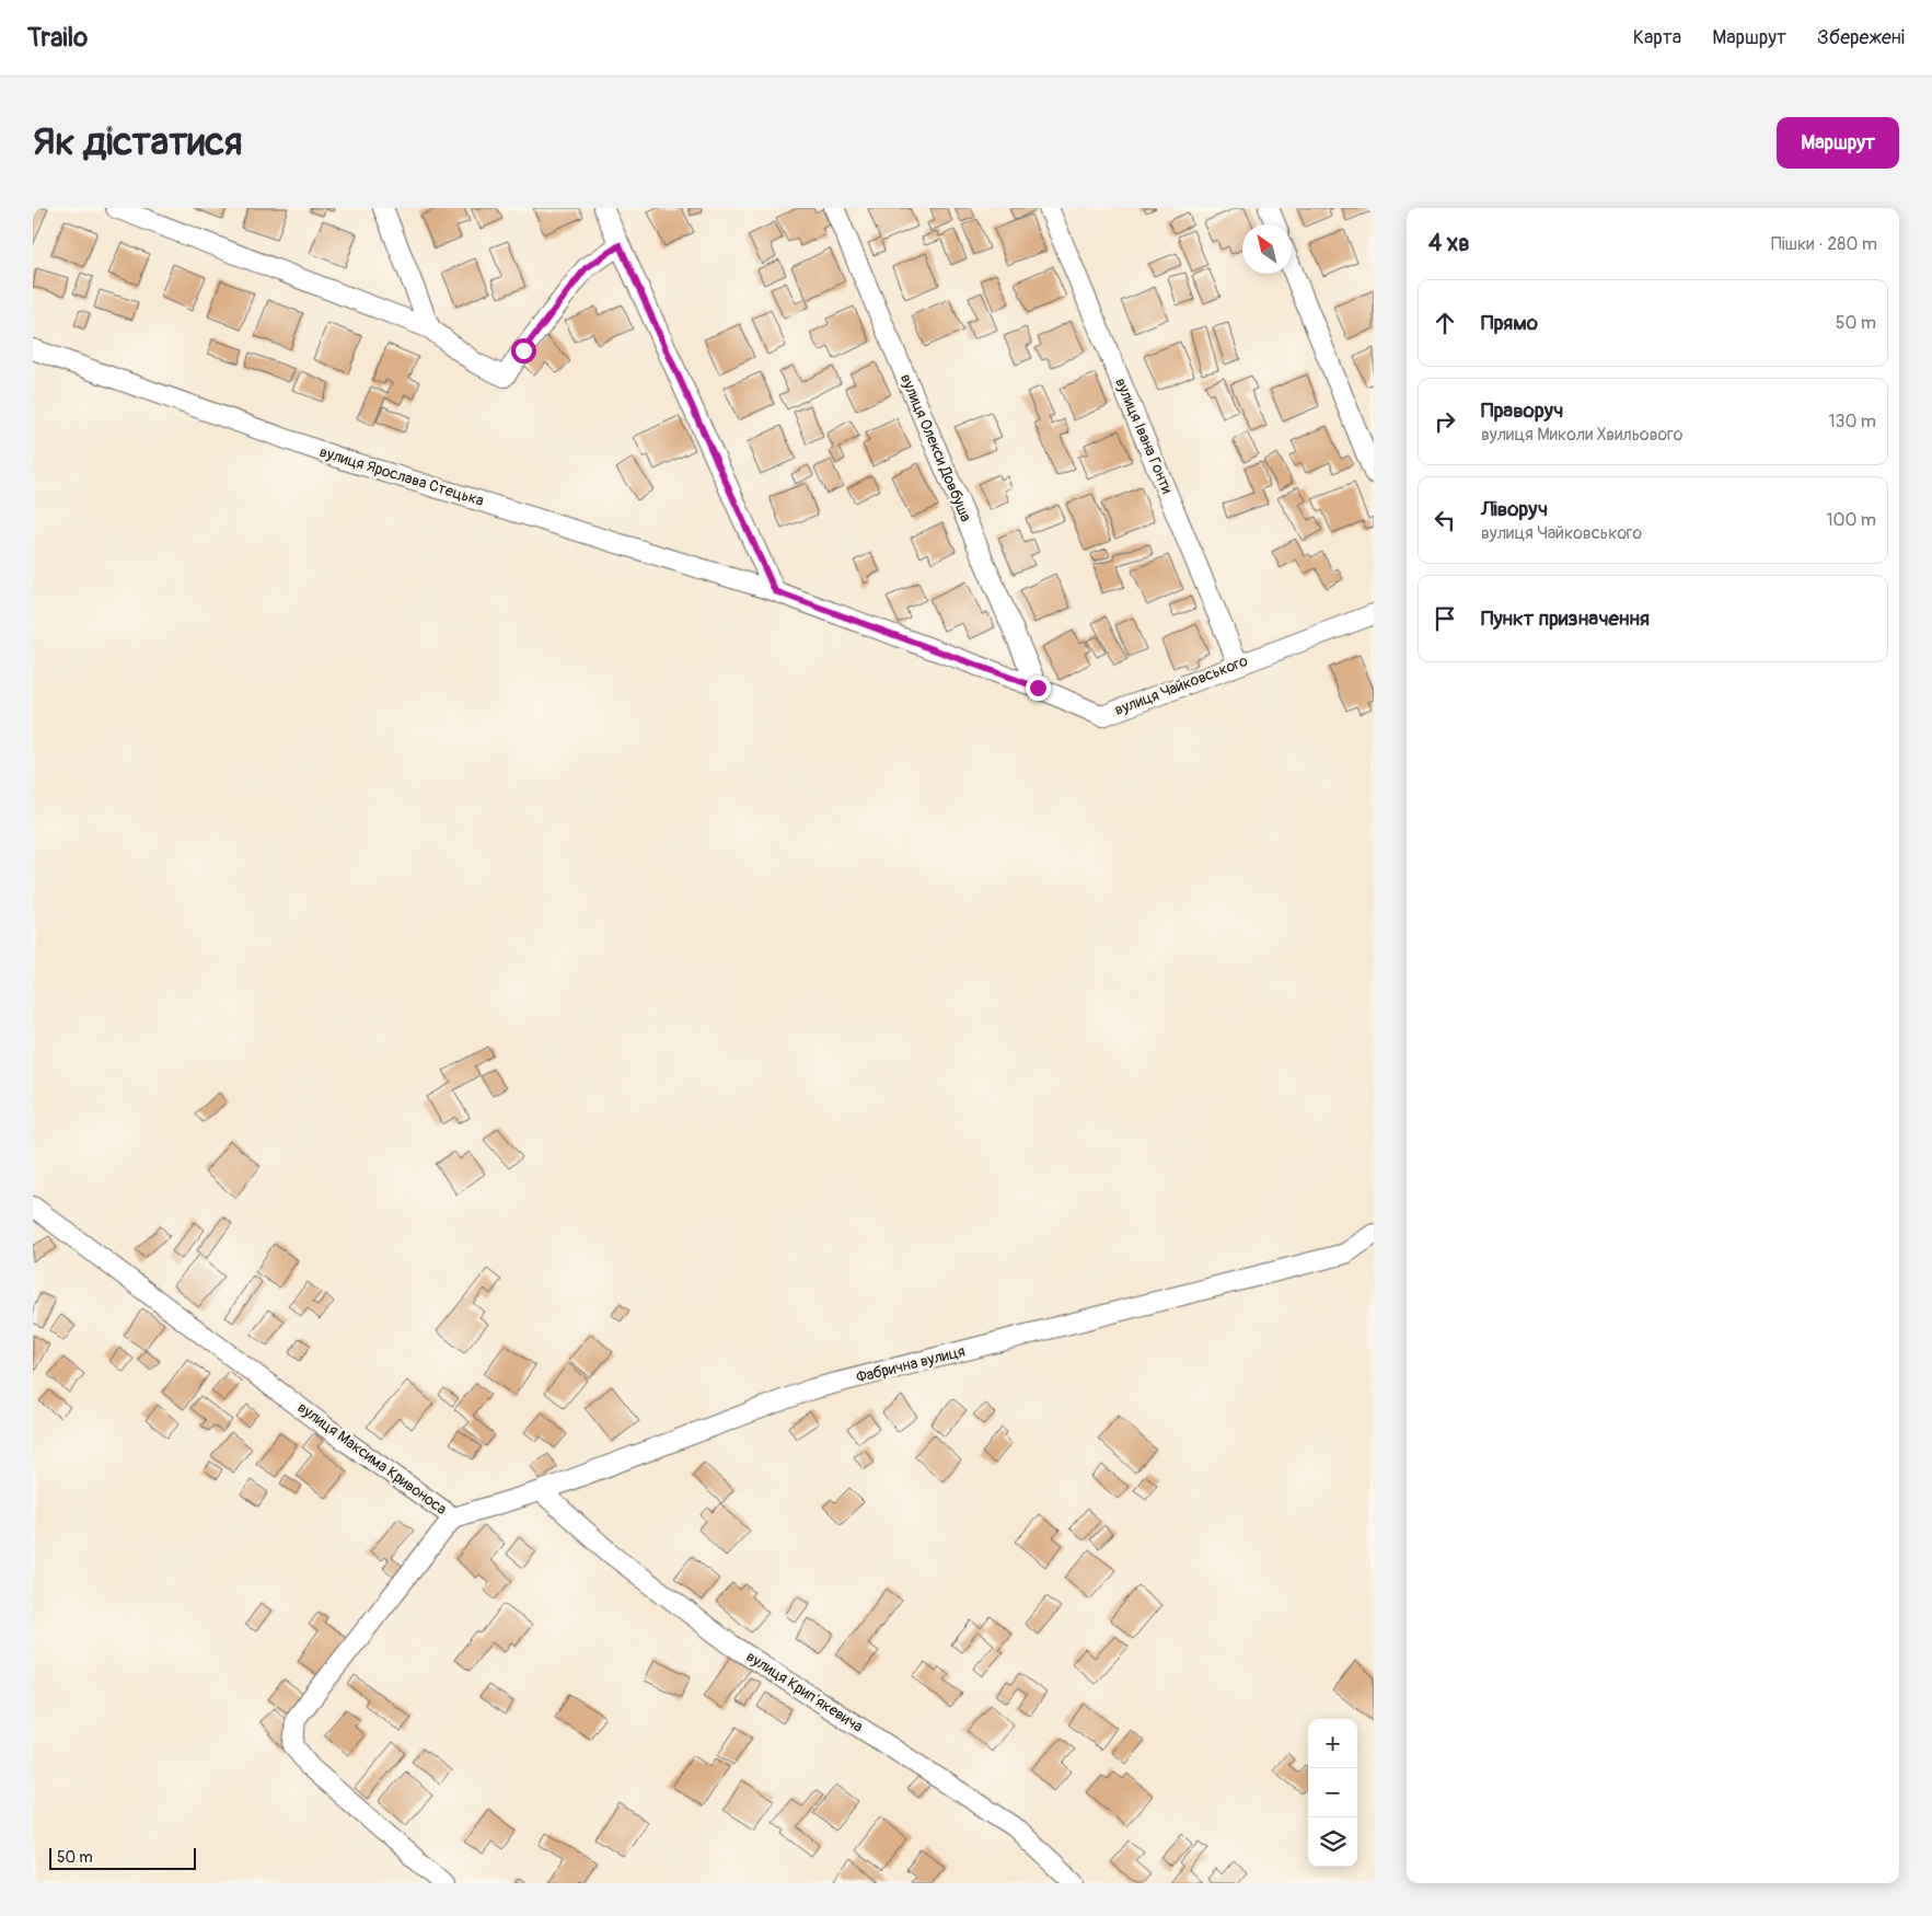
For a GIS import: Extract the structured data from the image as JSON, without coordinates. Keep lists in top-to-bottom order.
{
  "streets": {
    "street": [
      "вулиця Івана Гонти",
      "вулиця Олекси Довбуша",
      "вулиця Ярослава Стецька",
      "вулиця Чайковського",
      "Фабрична вулиця",
      "вулиця Максима Кривоноса",
      "вулиця Крипʼякевича"
    ]
  },
  "crossings": [
    ["вулиця Івана Гонти", "вулиця Чайковського"],
    ["вулиця Олекси Довбуша", "вулиця Чайковського"],
    ["вулиця Ярослава Стецька", "вулиця Чайковського"],
    ["Фабрична вулиця", "вулиця Максима Кривоноса"],
    ["Фабрична вулиця", "вулиця Крипʼякевича"]
  ],
  "scale_bar": "50 m",
  "north": "top left",
  "page": {
    "header": "Trailo",
    "nav": ["Карта", "Маршрут", "Збережені"],
    "buttons": "Маршрут",
    "title": "Як дістатися",
    "heading": ["4 хв", "Пішки · 280 m"],
    "list": [
      ["Прямо", "50 m"],
      ["Праворуч", "вулиця Миколи Хвильового", "130 m"],
      ["Ліворуч", "вулиця Чайковського", "100 m"],
      "Пункт призначення"
    ],
    "map_buttons": ["+", "−"],
    "scale": "50 m"
  }
}
